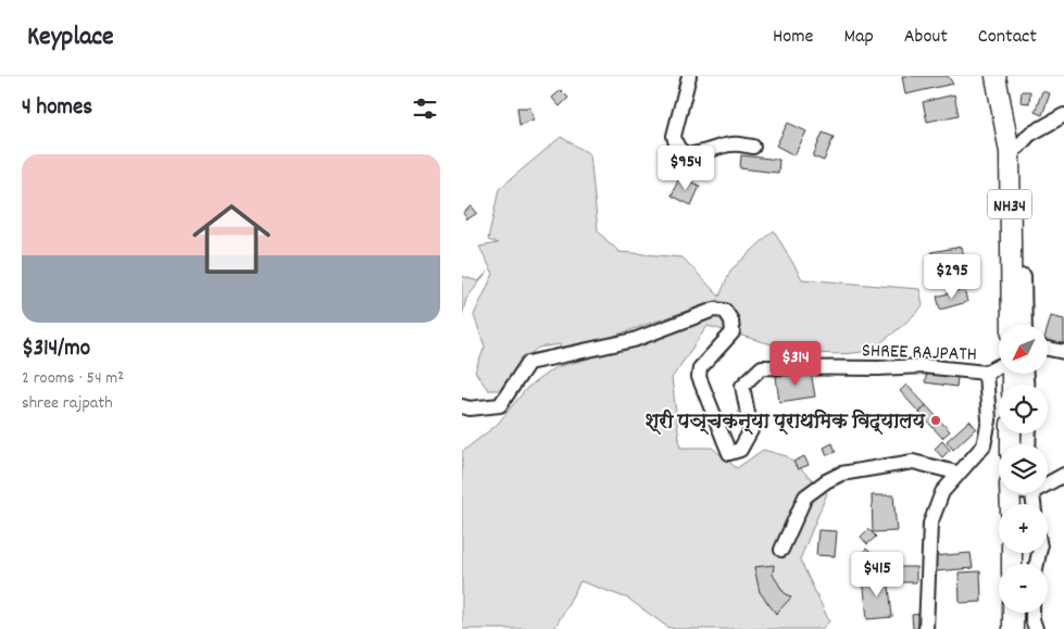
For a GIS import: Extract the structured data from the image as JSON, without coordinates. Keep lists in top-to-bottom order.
{
  "streets": {
    "highway": ["NH34"],
    "street": ["SHREE RAJPATH"]
  },
  "places": ["श्री पञ्चकन्या प्राथमिक विद्यालय"],
  "north": "bottom left",
  "page": {
    "header": "Keyplace",
    "nav": [
      "Home",
      "Map",
      "About",
      "Contact"
    ],
    "heading": "4 homes",
    "list": [
      {
        "name": "$314/mo",
        "note": "2 rooms · 54 m² · shree rajpath"
      }
    ],
    "price": [
      "$954",
      "$295",
      "$314",
      "$415"
    ],
    "map_buttons": ["+", "−"]
  }
}
